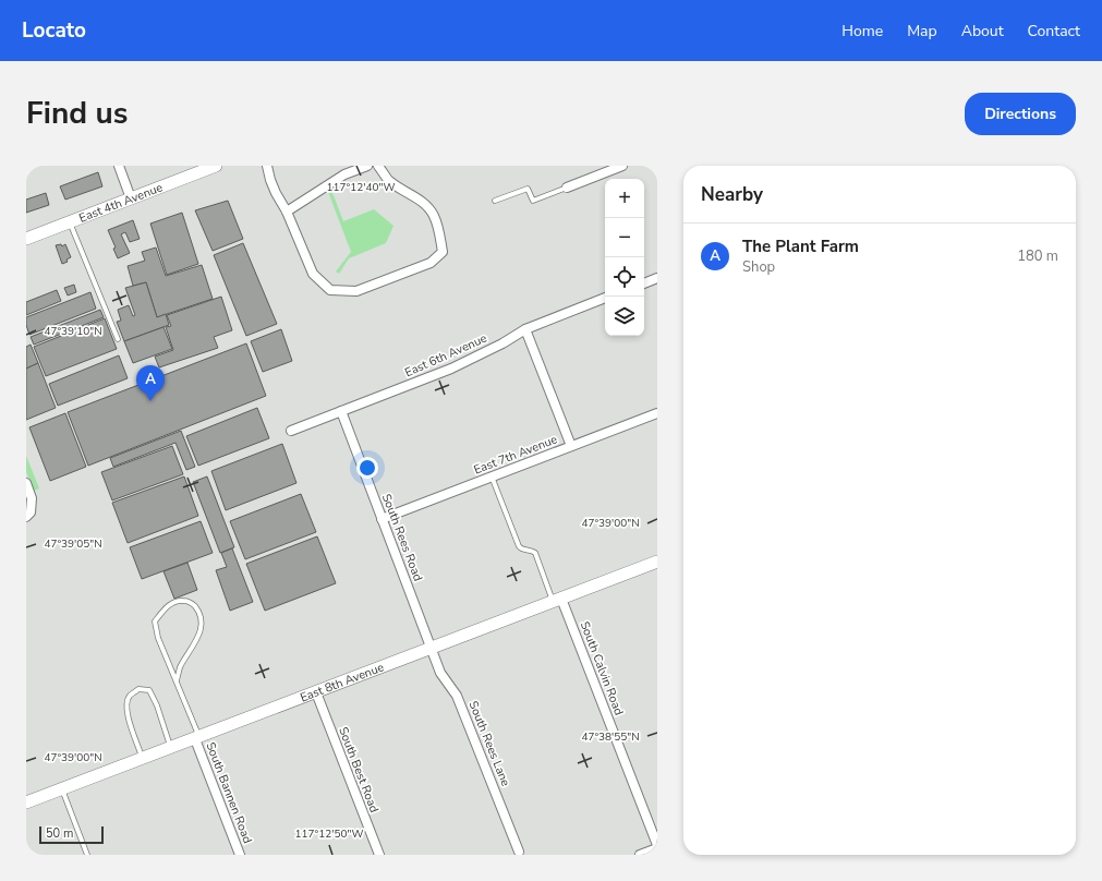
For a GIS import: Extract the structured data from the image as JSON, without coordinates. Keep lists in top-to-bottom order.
{
  "streets": {
    "street": [
      "East 4th Avenue",
      "East 6th Avenue",
      "East 7th Avenue",
      "South Rees Road",
      "South Calvin Road",
      "East 8th Avenue",
      "South Rees Lane",
      "South Best Road",
      "South Bannen Road"
    ]
  },
  "crossings": [
    ["East 6th Avenue", "South Rees Road"],
    ["East 7th Avenue", "South Rees Road"],
    ["South Rees Road", "East 8th Avenue"],
    ["South Rees Road", "South Rees Lane"],
    ["South Calvin Road", "East 8th Avenue"],
    ["East 8th Avenue", "South Rees Lane"],
    ["East 8th Avenue", "South Best Road"],
    ["East 8th Avenue", "South Bannen Road"]
  ],
  "scale_bar": "50 m",
  "page": {
    "header": "Locato",
    "nav": [
      "Home",
      "Map",
      "About",
      "Contact"
    ],
    "title": "Find us",
    "buttons": "Directions",
    "heading": "Nearby",
    "map_buttons": ["+", "−"],
    "list": [
      {
        "mark": "A",
        "name": "The Plant Farm",
        "note": "Shop",
        "value": "180 m"
      }
    ],
    "pins": "A",
    "scale": "50 m"
  },
  "coordinates": [
    "117°12'40\"W",
    "47°39'10\"N",
    "47°39'00\"N",
    "47°39'05\"N",
    "47°38'55\"N",
    "117°12'50\"W"
  ]
}
